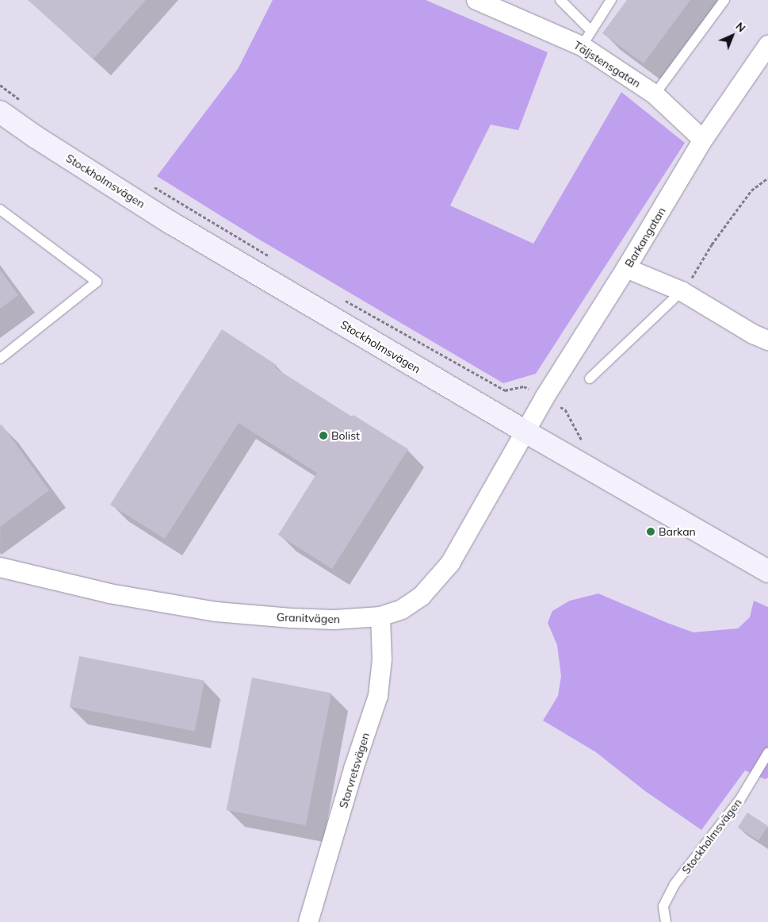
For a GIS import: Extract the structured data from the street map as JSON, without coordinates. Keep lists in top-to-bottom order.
{
  "streets": {
    "main road": ["Stockholmsvägen"],
    "street": [
      "Täljstensgatan",
      "Barkangatan",
      "Granitvägen",
      "Storvretsvägen"
    ]
  },
  "crossings": [
    ["Täljstensgatan", "Barkangatan"],
    ["Stockholmsvägen", "Barkangatan"],
    ["Stockholmsvägen", "Granitvägen"],
    ["Barkangatan", "Granitvägen"],
    ["Granitvägen", "Storvretsvägen"]
  ],
  "places": ["Bolist", "Barkan"],
  "north": "top right"
}
